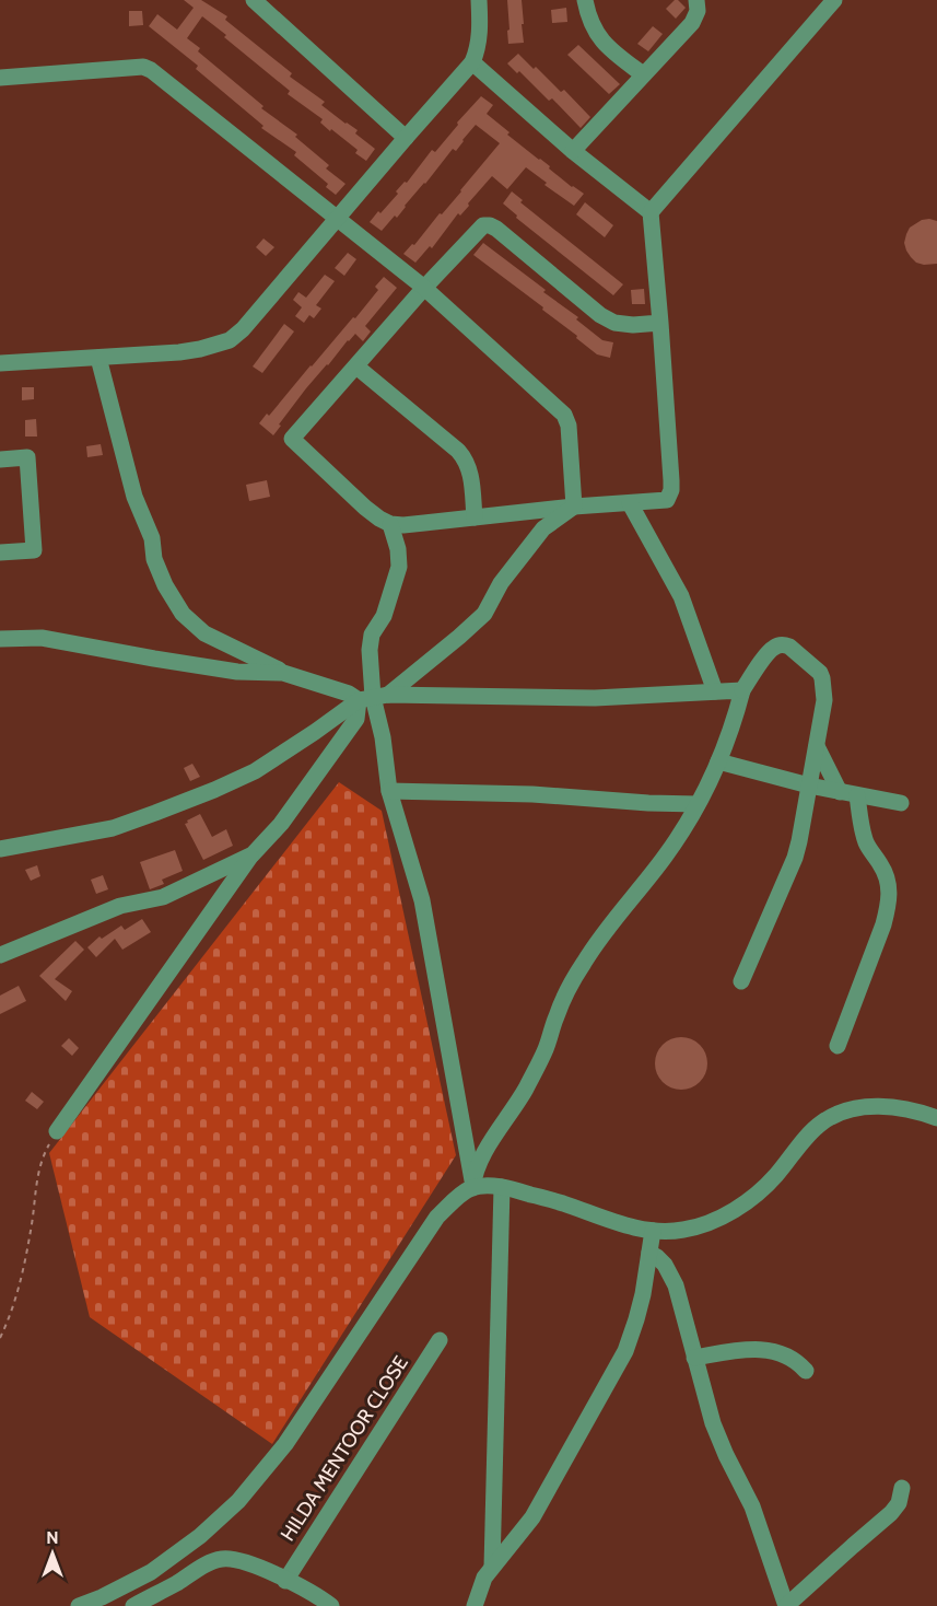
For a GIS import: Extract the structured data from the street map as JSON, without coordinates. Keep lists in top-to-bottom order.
{
  "streets": {
    "street": ["HILDA MENTOOR CLOSE"]
  },
  "north": "top"
}
